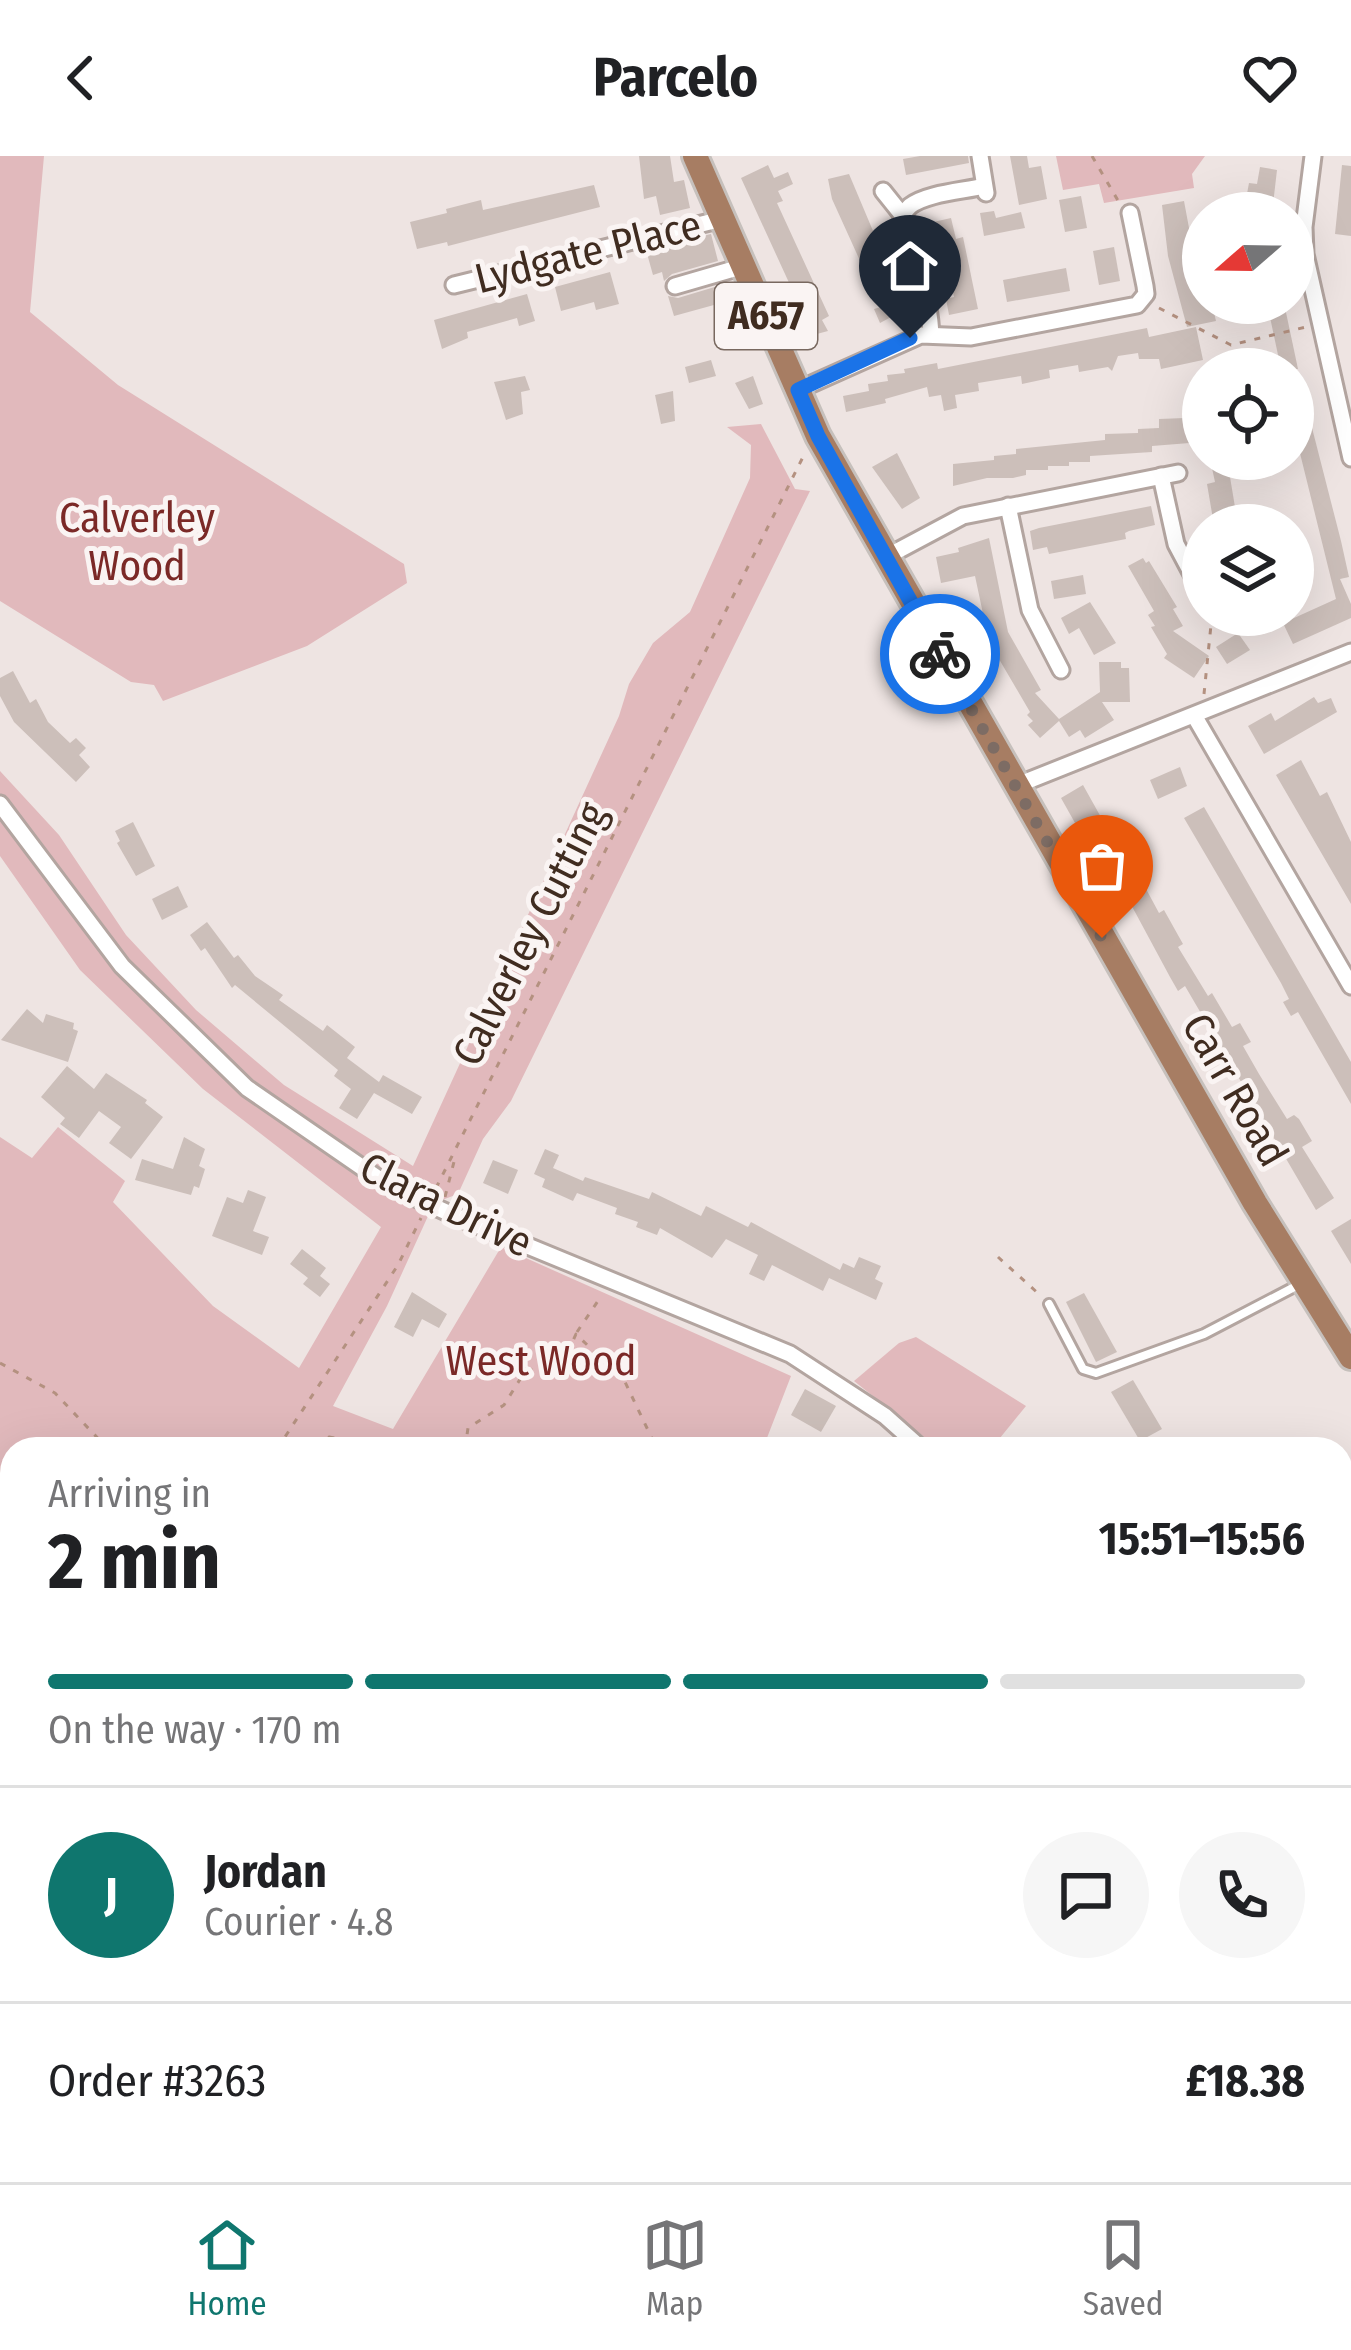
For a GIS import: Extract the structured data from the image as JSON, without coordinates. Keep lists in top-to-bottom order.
{
  "streets": {
    "main road": ["A657", "Carr Road"],
    "street": ["Lydgate Place", "Clara Drive"],
    "path": ["Calverley Cutting"]
  },
  "crossings": [
    ["Lydgate Place", "Carr Road"],
    ["Calverley Cutting", "Carr Road"]
  ],
  "parks": ["Calverley Wood", "West Wood"],
  "north": "left",
  "page": {
    "header": "Parcelo",
    "heading": ["2 min", "Arriving in", "15:51–15:56"],
    "panel": [
      "Jordan",
      "Courier · 4.8",
      "Order #3263",
      "£18.38"
    ],
    "bar": "On the way · 170 m",
    "round": "J",
    "tabs": ["Home", "Map", "Saved"]
  }
}
